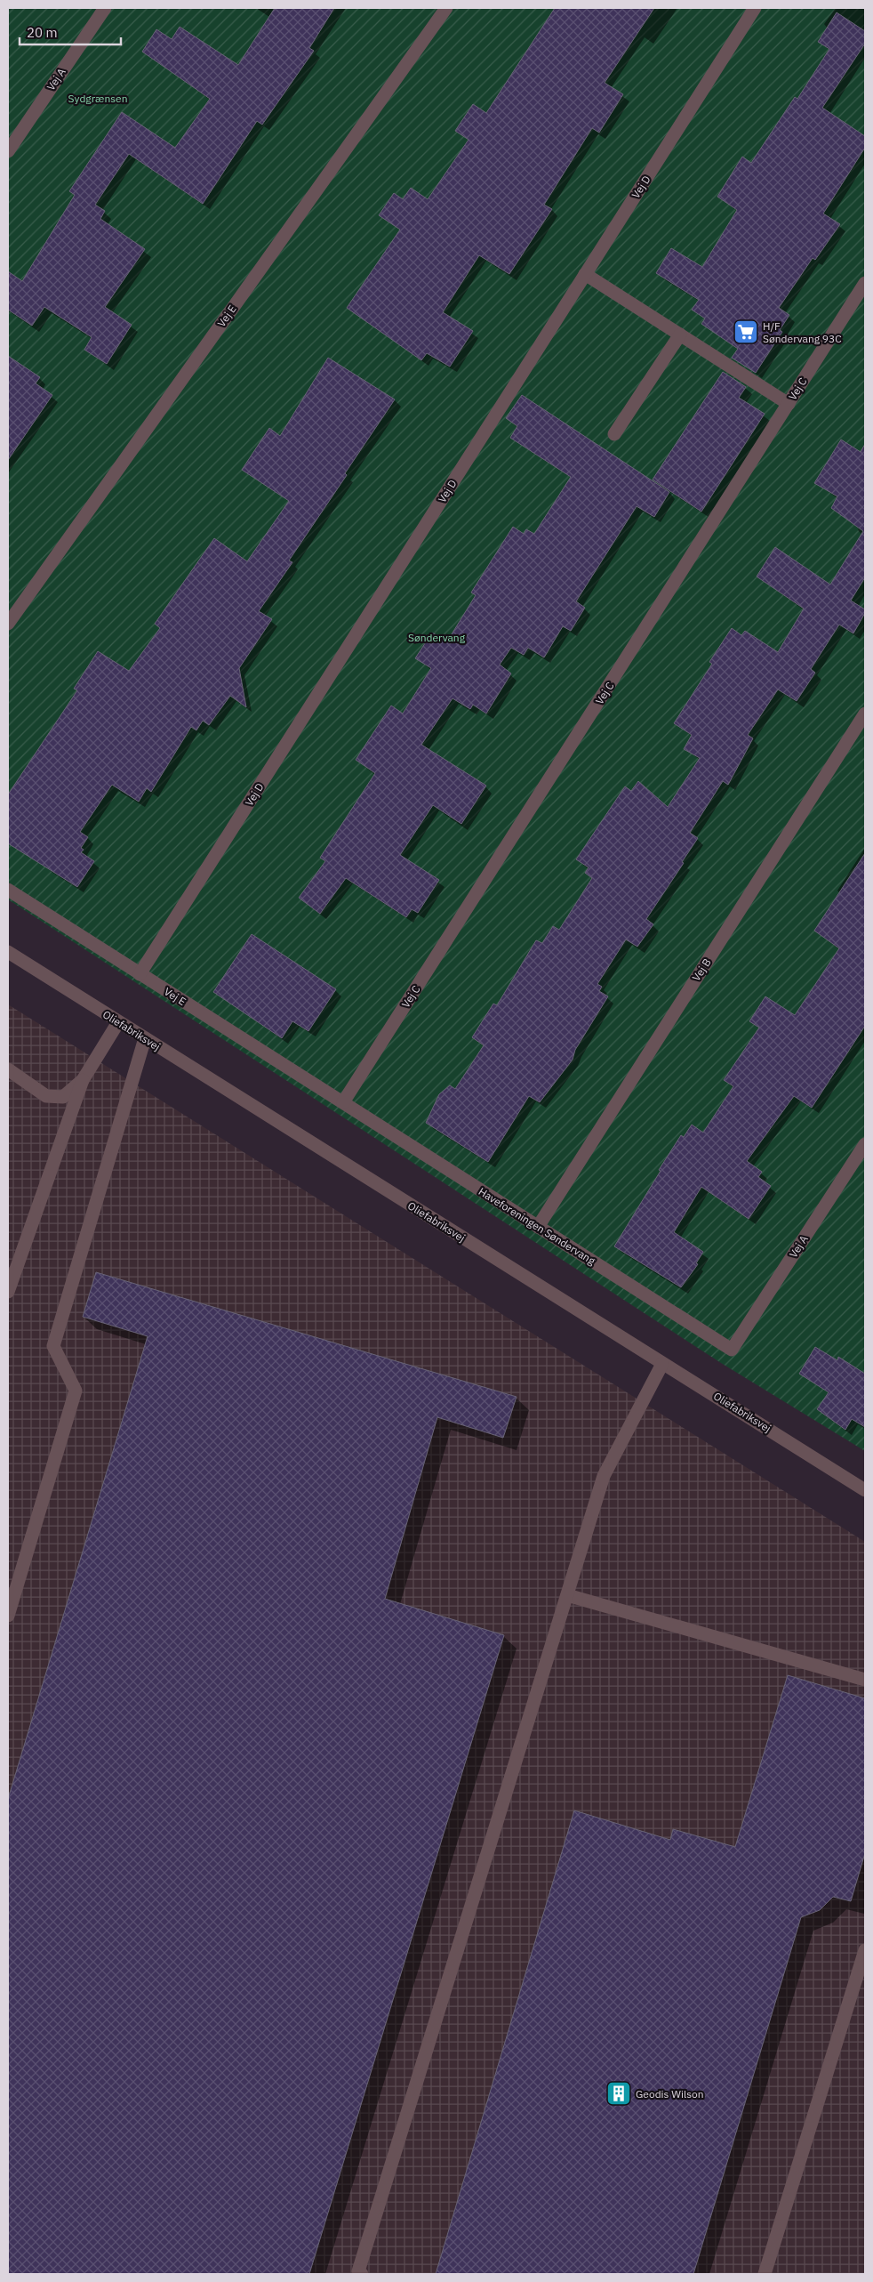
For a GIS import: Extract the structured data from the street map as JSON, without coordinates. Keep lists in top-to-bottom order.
{
  "streets": {
    "street": [
      "Vej A",
      "Vej D",
      "Vej E",
      "Vej C",
      "Vej B",
      "Oliefabriksvej",
      "Haveforeningen Søndervang"
    ]
  },
  "crossings": [
    ["Vej A", "Haveforeningen Søndervang"],
    ["Vej D", "Vej E"],
    ["Vej E", "Vej C"],
    ["Vej E", "Haveforeningen Søndervang"],
    ["Vej C", "Haveforeningen Søndervang"],
    ["Vej B", "Haveforeningen Søndervang"]
  ],
  "parks": ["Sydgrænsen", "Søndervang"],
  "places": {
    "supermarket": ["H/F Søndervang 93C"],
    "building": ["Geodis Wilson"]
  },
  "scale_bar": "20 m"
}
